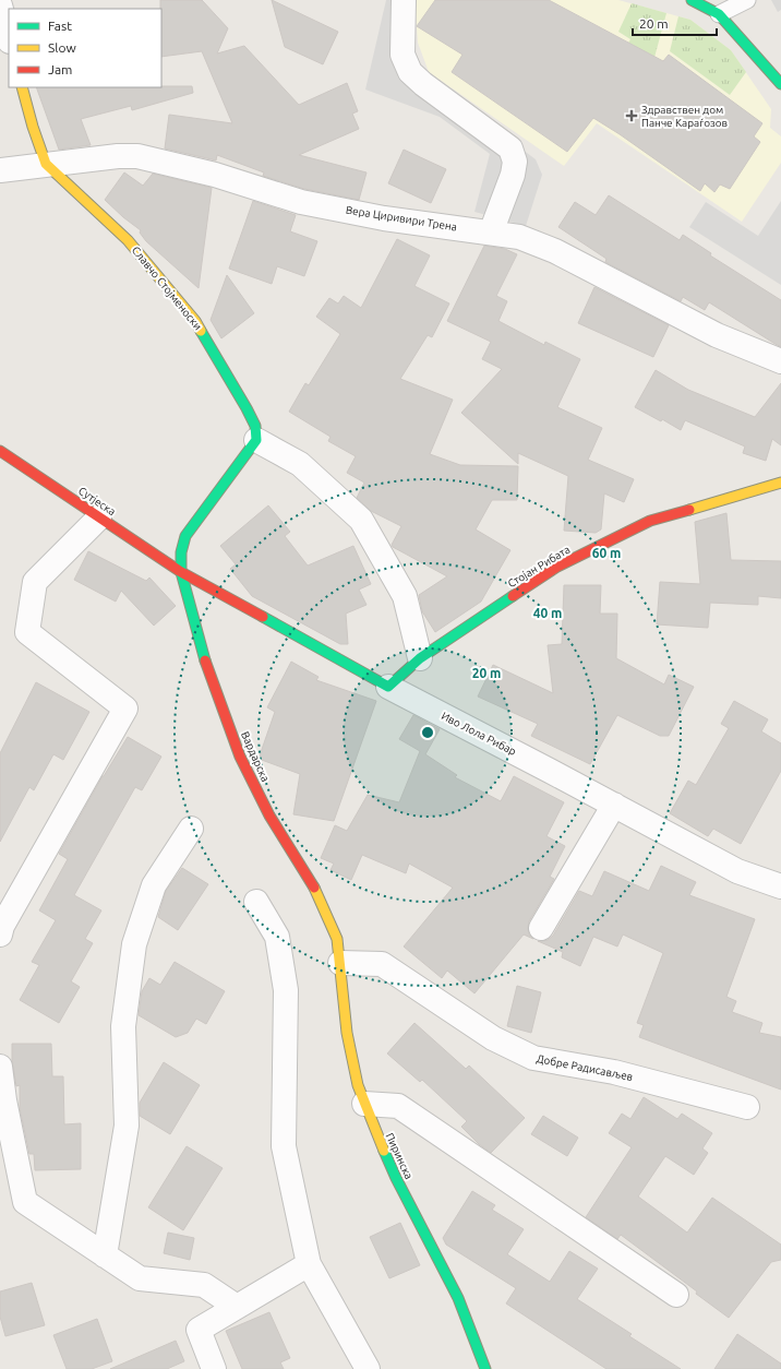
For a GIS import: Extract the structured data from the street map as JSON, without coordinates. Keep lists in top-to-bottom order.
{
  "streets": {
    "street": [
      "Вера Циривири Трена",
      "Славчо Стојменоски",
      "Сутјеска",
      "Стојан Рибата",
      "Иво Лола Рибар",
      "Вардарска",
      "Добре Радисављев",
      "Пиринска"
    ]
  },
  "crossings": [
    ["Вера Циривири Трена", "Славчо Стојменоски"],
    ["Сутјеска", "Иво Лола Рибар"],
    ["Сутјеска", "Вардарска"],
    ["Стојан Рибата", "Иво Лола Рибар"],
    ["Иво Лола Рибар", "Вардарска"],
    ["Вардарска", "Пиринска"],
    ["Добре Радисављев", "Пиринска"]
  ],
  "places": {
    "health": ["Здравствен дом Панче Караѓозов"]
  },
  "legend": ["Fast", "Slow", "Jam"],
  "scale_bar": "20 m",
  "rings": ["60 m", "40 m", "20 m"]
}
